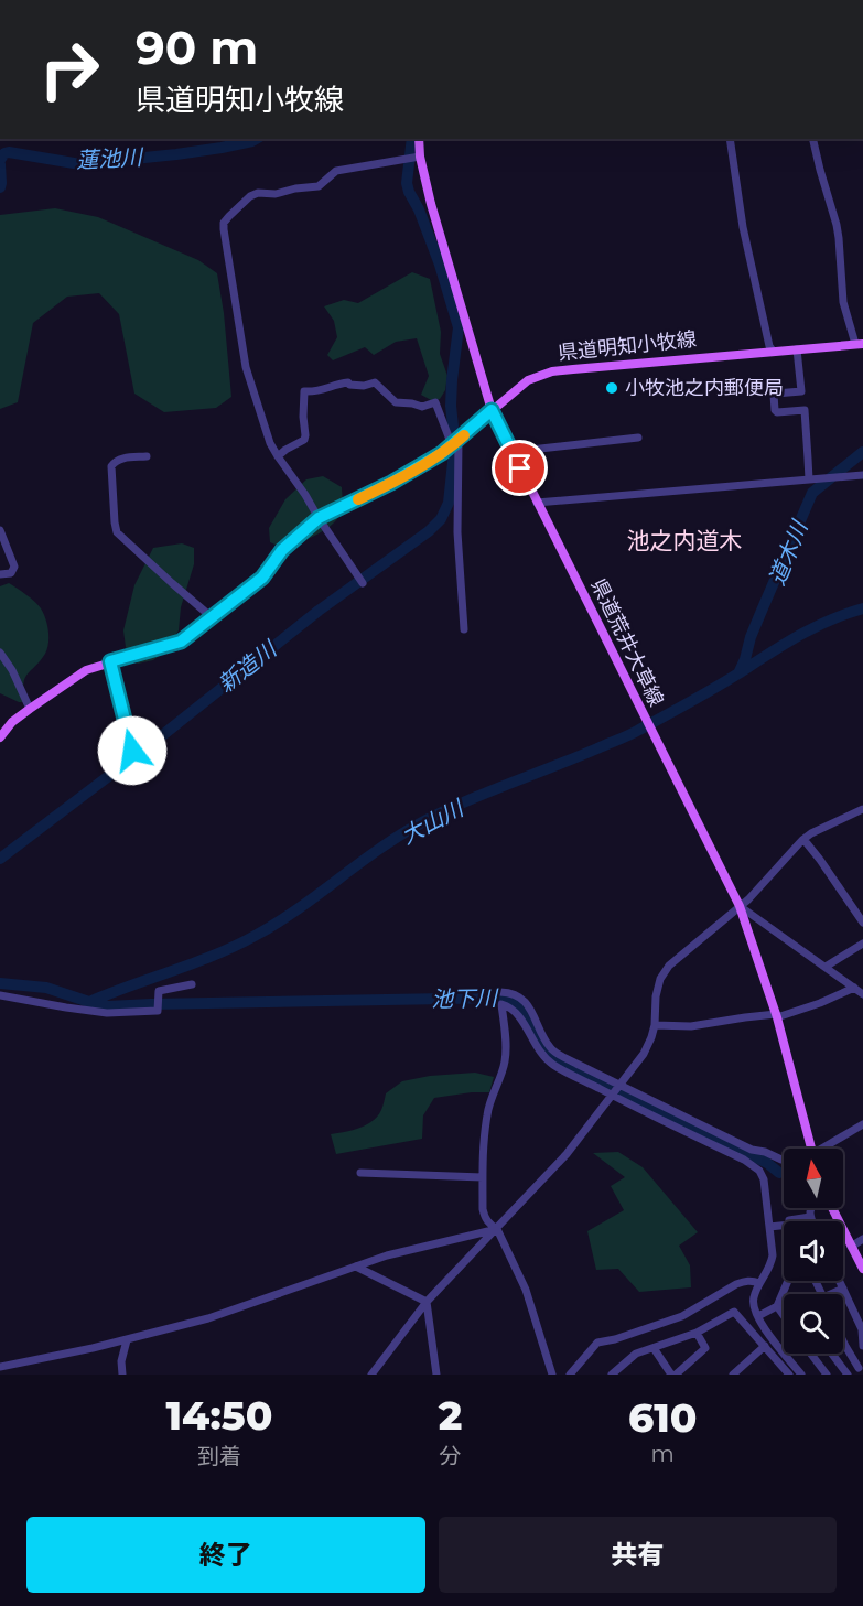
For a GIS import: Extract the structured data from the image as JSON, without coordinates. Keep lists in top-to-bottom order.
{
  "streets": {
    "main road": ["県道明知小牧線", "県道荒井大草線"]
  },
  "crossings": [
    ["県道明知小牧線", "県道荒井大草線"]
  ],
  "districts": ["池之内道木"],
  "water": [
    "蓮池川",
    "道木川",
    "新造川",
    "大山川",
    "池下川"
  ],
  "places": ["小牧池之内郵便局"],
  "north": "top",
  "page": {
    "turn": ["90 m", "県道明知小牧線"],
    "eta": [
      "14:50",
      "到着",
      "2",
      "分",
      "610",
      "m"
    ],
    "buttons": ["終了", "共有"]
  }
}
